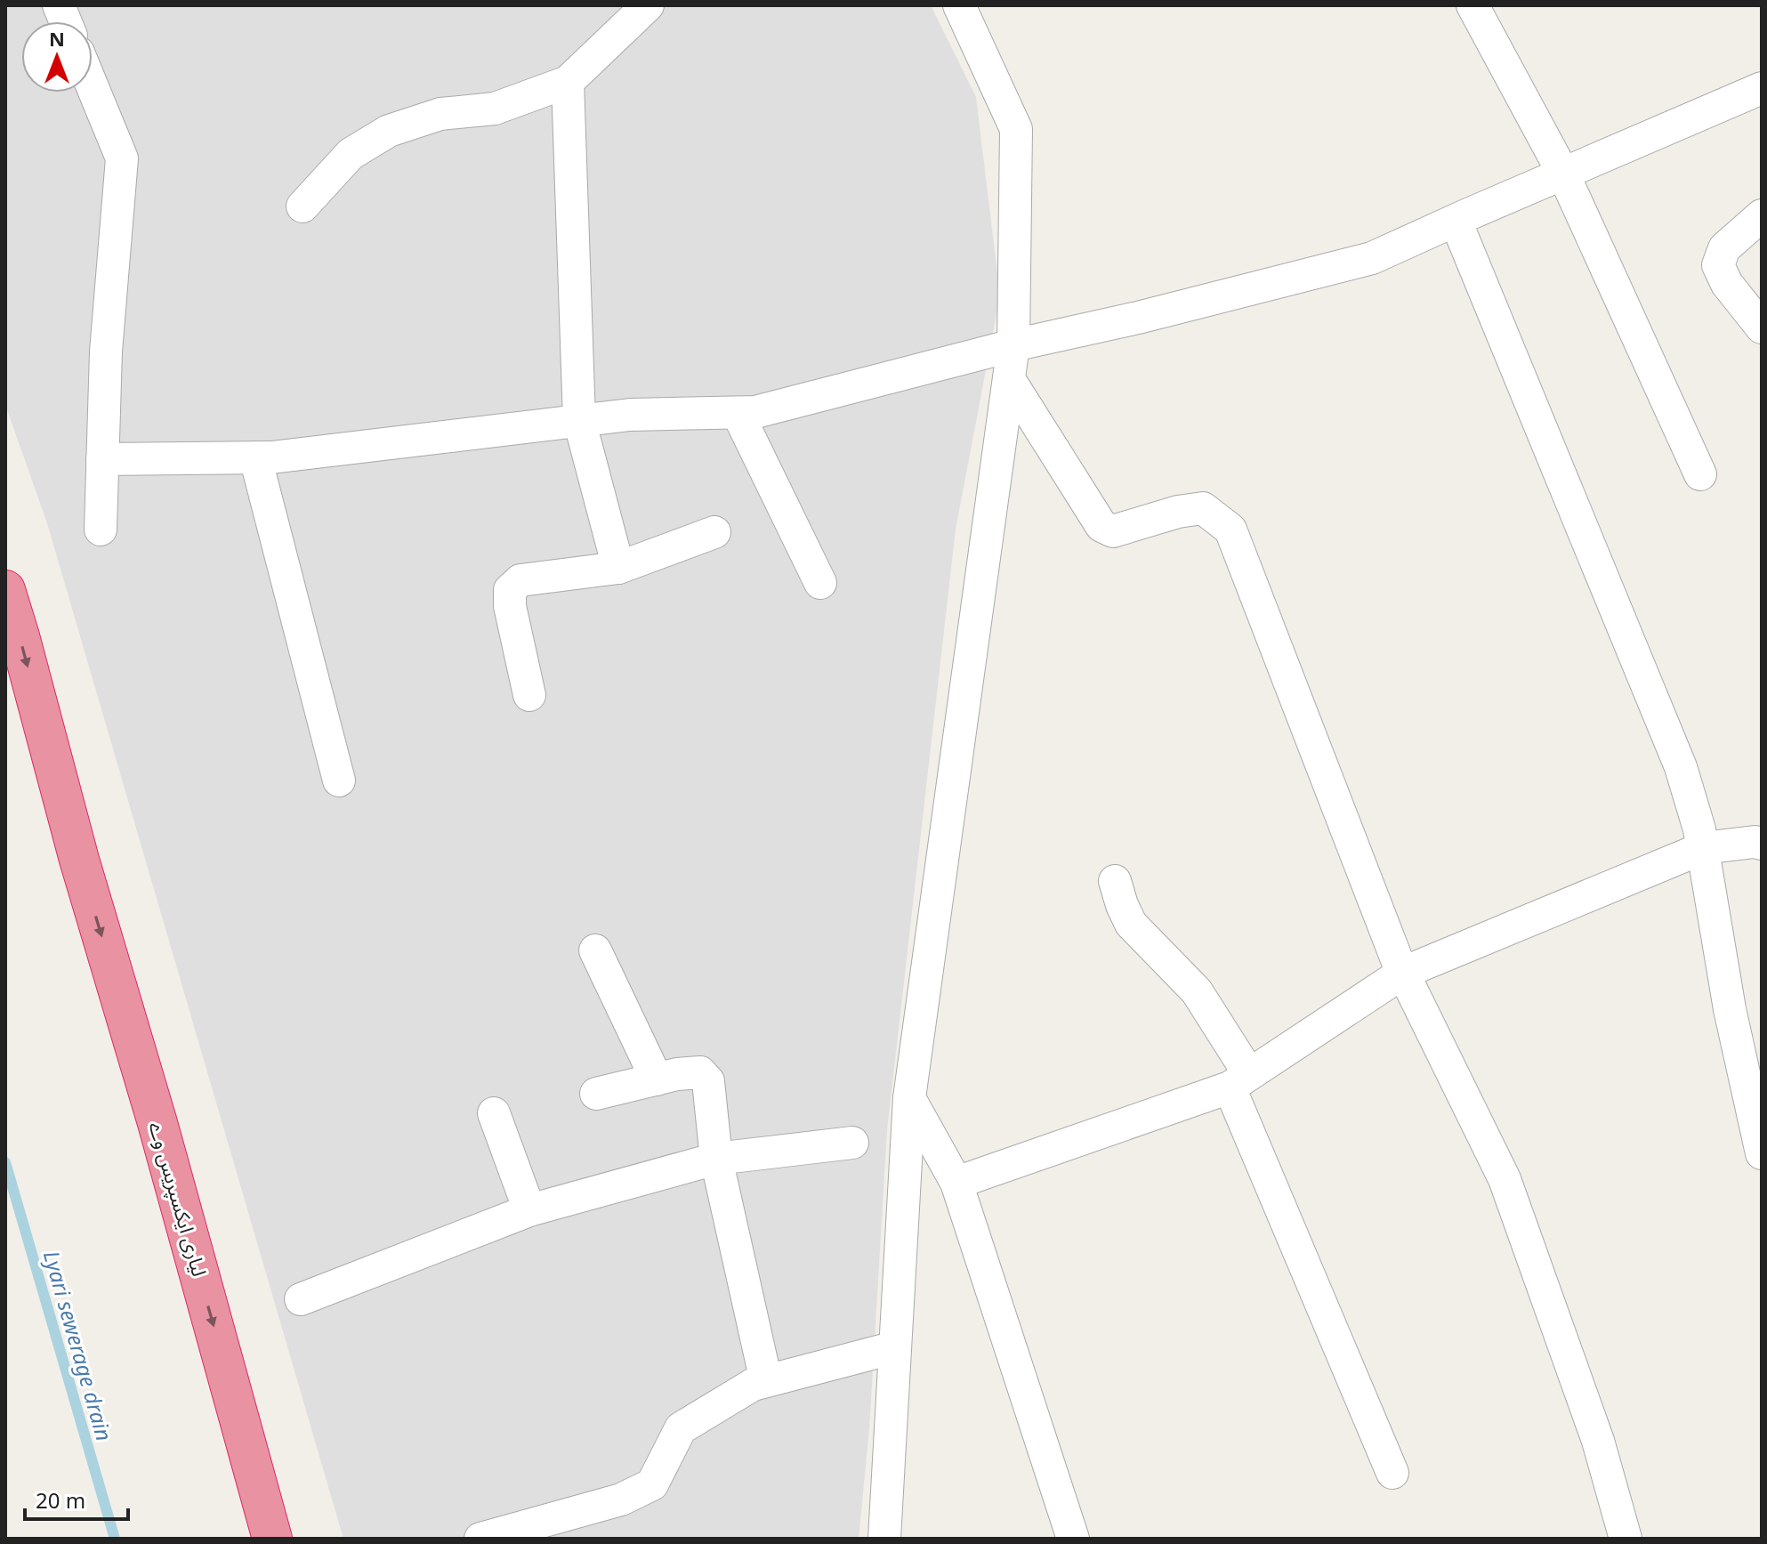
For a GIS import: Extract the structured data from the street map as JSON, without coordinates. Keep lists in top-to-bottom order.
{
  "streets": {
    "highway": ["لیاری ایکسپریس وے"]
  },
  "one_way": ["لیاری ایکسپریس وے"],
  "water": ["Lyari sewerage drain"],
  "scale_bar": "20 m",
  "north": "top"
}
